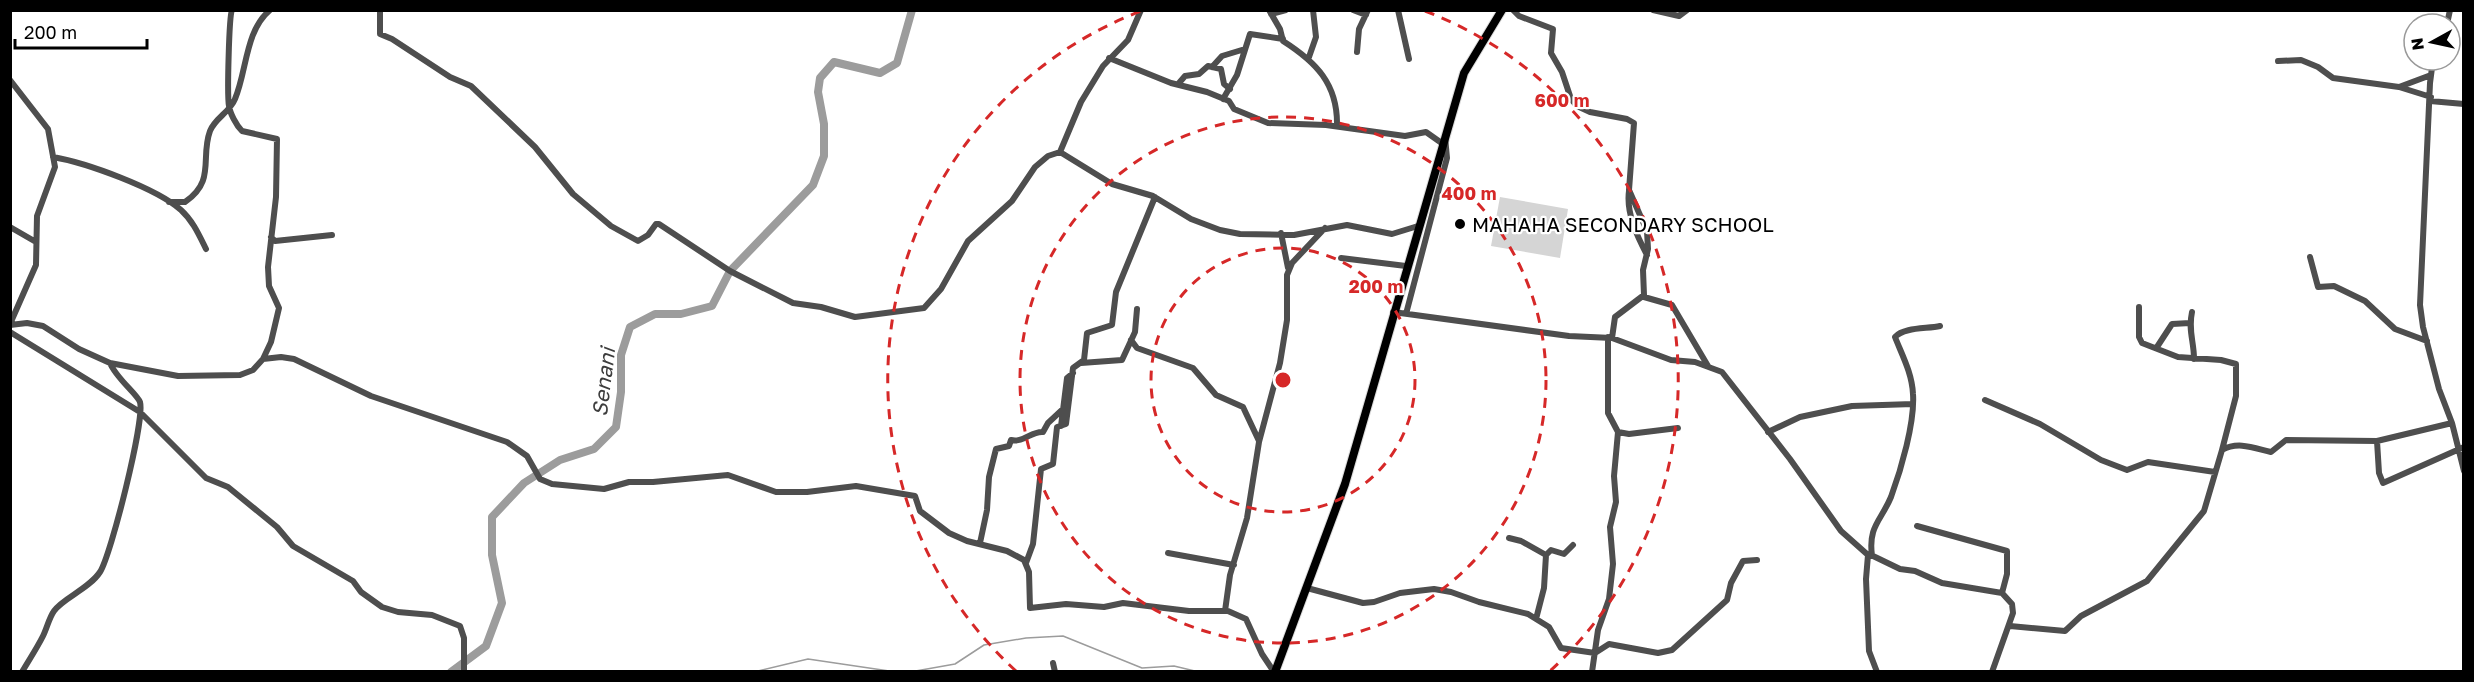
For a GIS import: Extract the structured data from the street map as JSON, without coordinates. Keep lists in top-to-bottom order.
{
  "water": ["Senani"],
  "places": ["MAHAHA SECONDARY SCHOOL"],
  "scale_bar": "200 m",
  "north": "left",
  "rings": ["600 m", "400 m", "200 m"]
}
